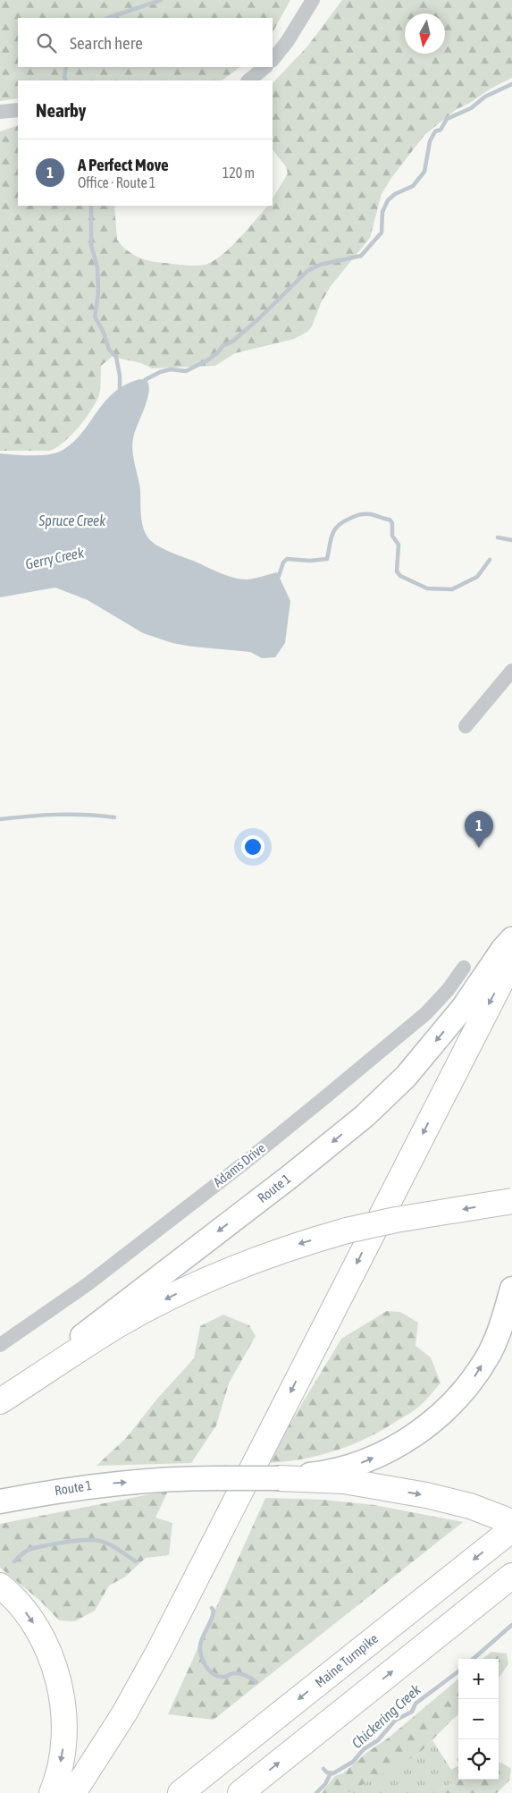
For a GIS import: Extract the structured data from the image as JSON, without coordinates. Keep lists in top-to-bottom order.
{
  "streets": {
    "highway": ["Maine Turnpike"],
    "main road": ["Route 1"],
    "street": ["Adams Drive"]
  },
  "water": ["Spruce Creek", "Gerry Creek", "Chickering Creek"],
  "north": "bottom",
  "page": {
    "search": "Search here",
    "heading": "Nearby",
    "list": [
      {
        "mark": "1",
        "name": "A Perfect Move",
        "note": "Office · Route 1",
        "value": "120 m"
      }
    ],
    "pins": "1",
    "map_buttons": ["+", "−"]
  }
}
